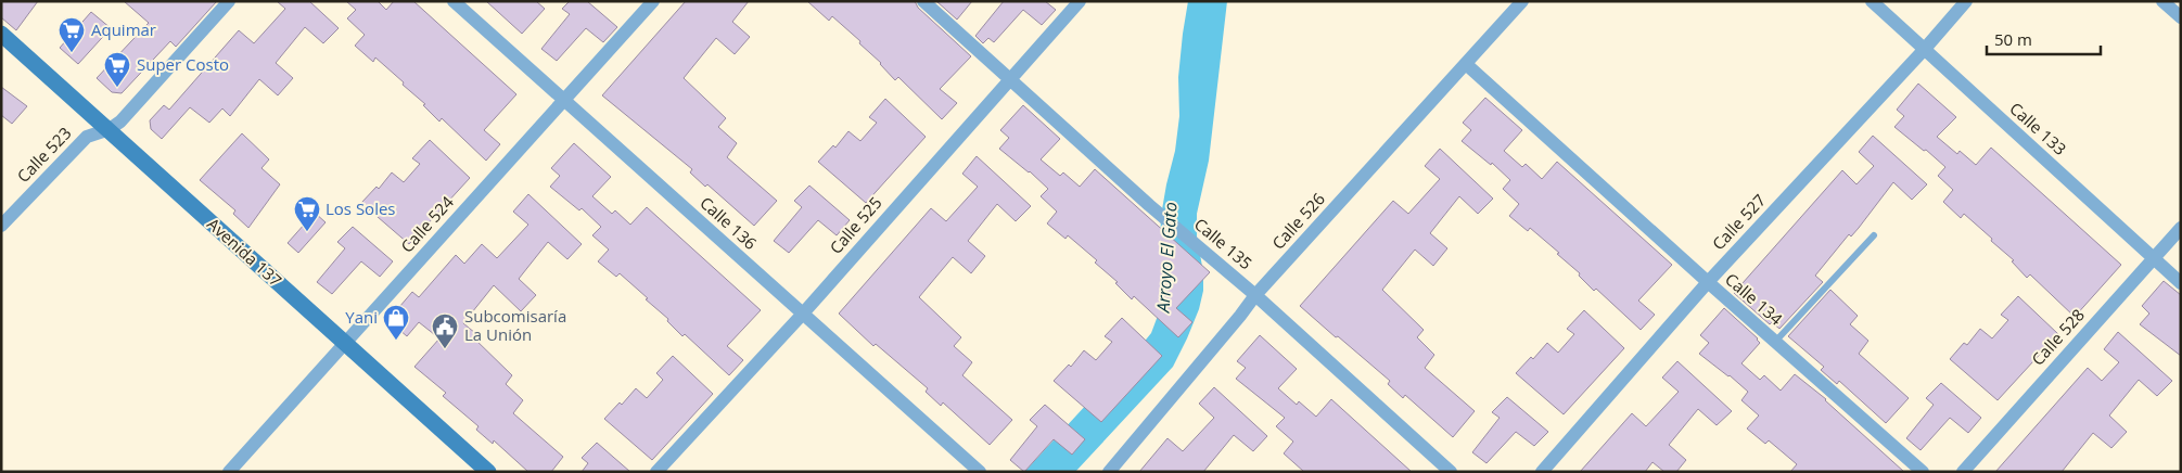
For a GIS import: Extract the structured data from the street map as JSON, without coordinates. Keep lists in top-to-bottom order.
{
  "streets": {
    "street": [
      "Calle 133",
      "Calle 523",
      "Calle 526",
      "Calle 527",
      "Calle 136",
      "Calle 524",
      "Calle 525",
      "Calle 135",
      "Avenida 137",
      "Calle 134",
      "Calle 528"
    ]
  },
  "crossings": [
    ["Calle 133", "Calle 527"],
    ["Calle 133", "Calle 528"],
    ["Calle 523", "Avenida 137"],
    ["Calle 526", "Calle 135"],
    ["Calle 526", "Calle 134"],
    ["Calle 527", "Calle 134"],
    ["Calle 136", "Calle 524"],
    ["Calle 136", "Calle 525"],
    ["Calle 524", "Avenida 137"],
    ["Calle 525", "Calle 135"]
  ],
  "water": ["Arroyo El Gato"],
  "places": {
    "supermarket": ["Aquimar", "Super Costo", "Los Soles"],
    "shop": ["Yani"],
    "public building": ["Subcomisaría La Unión"]
  },
  "scale_bar": "50 m"
}
